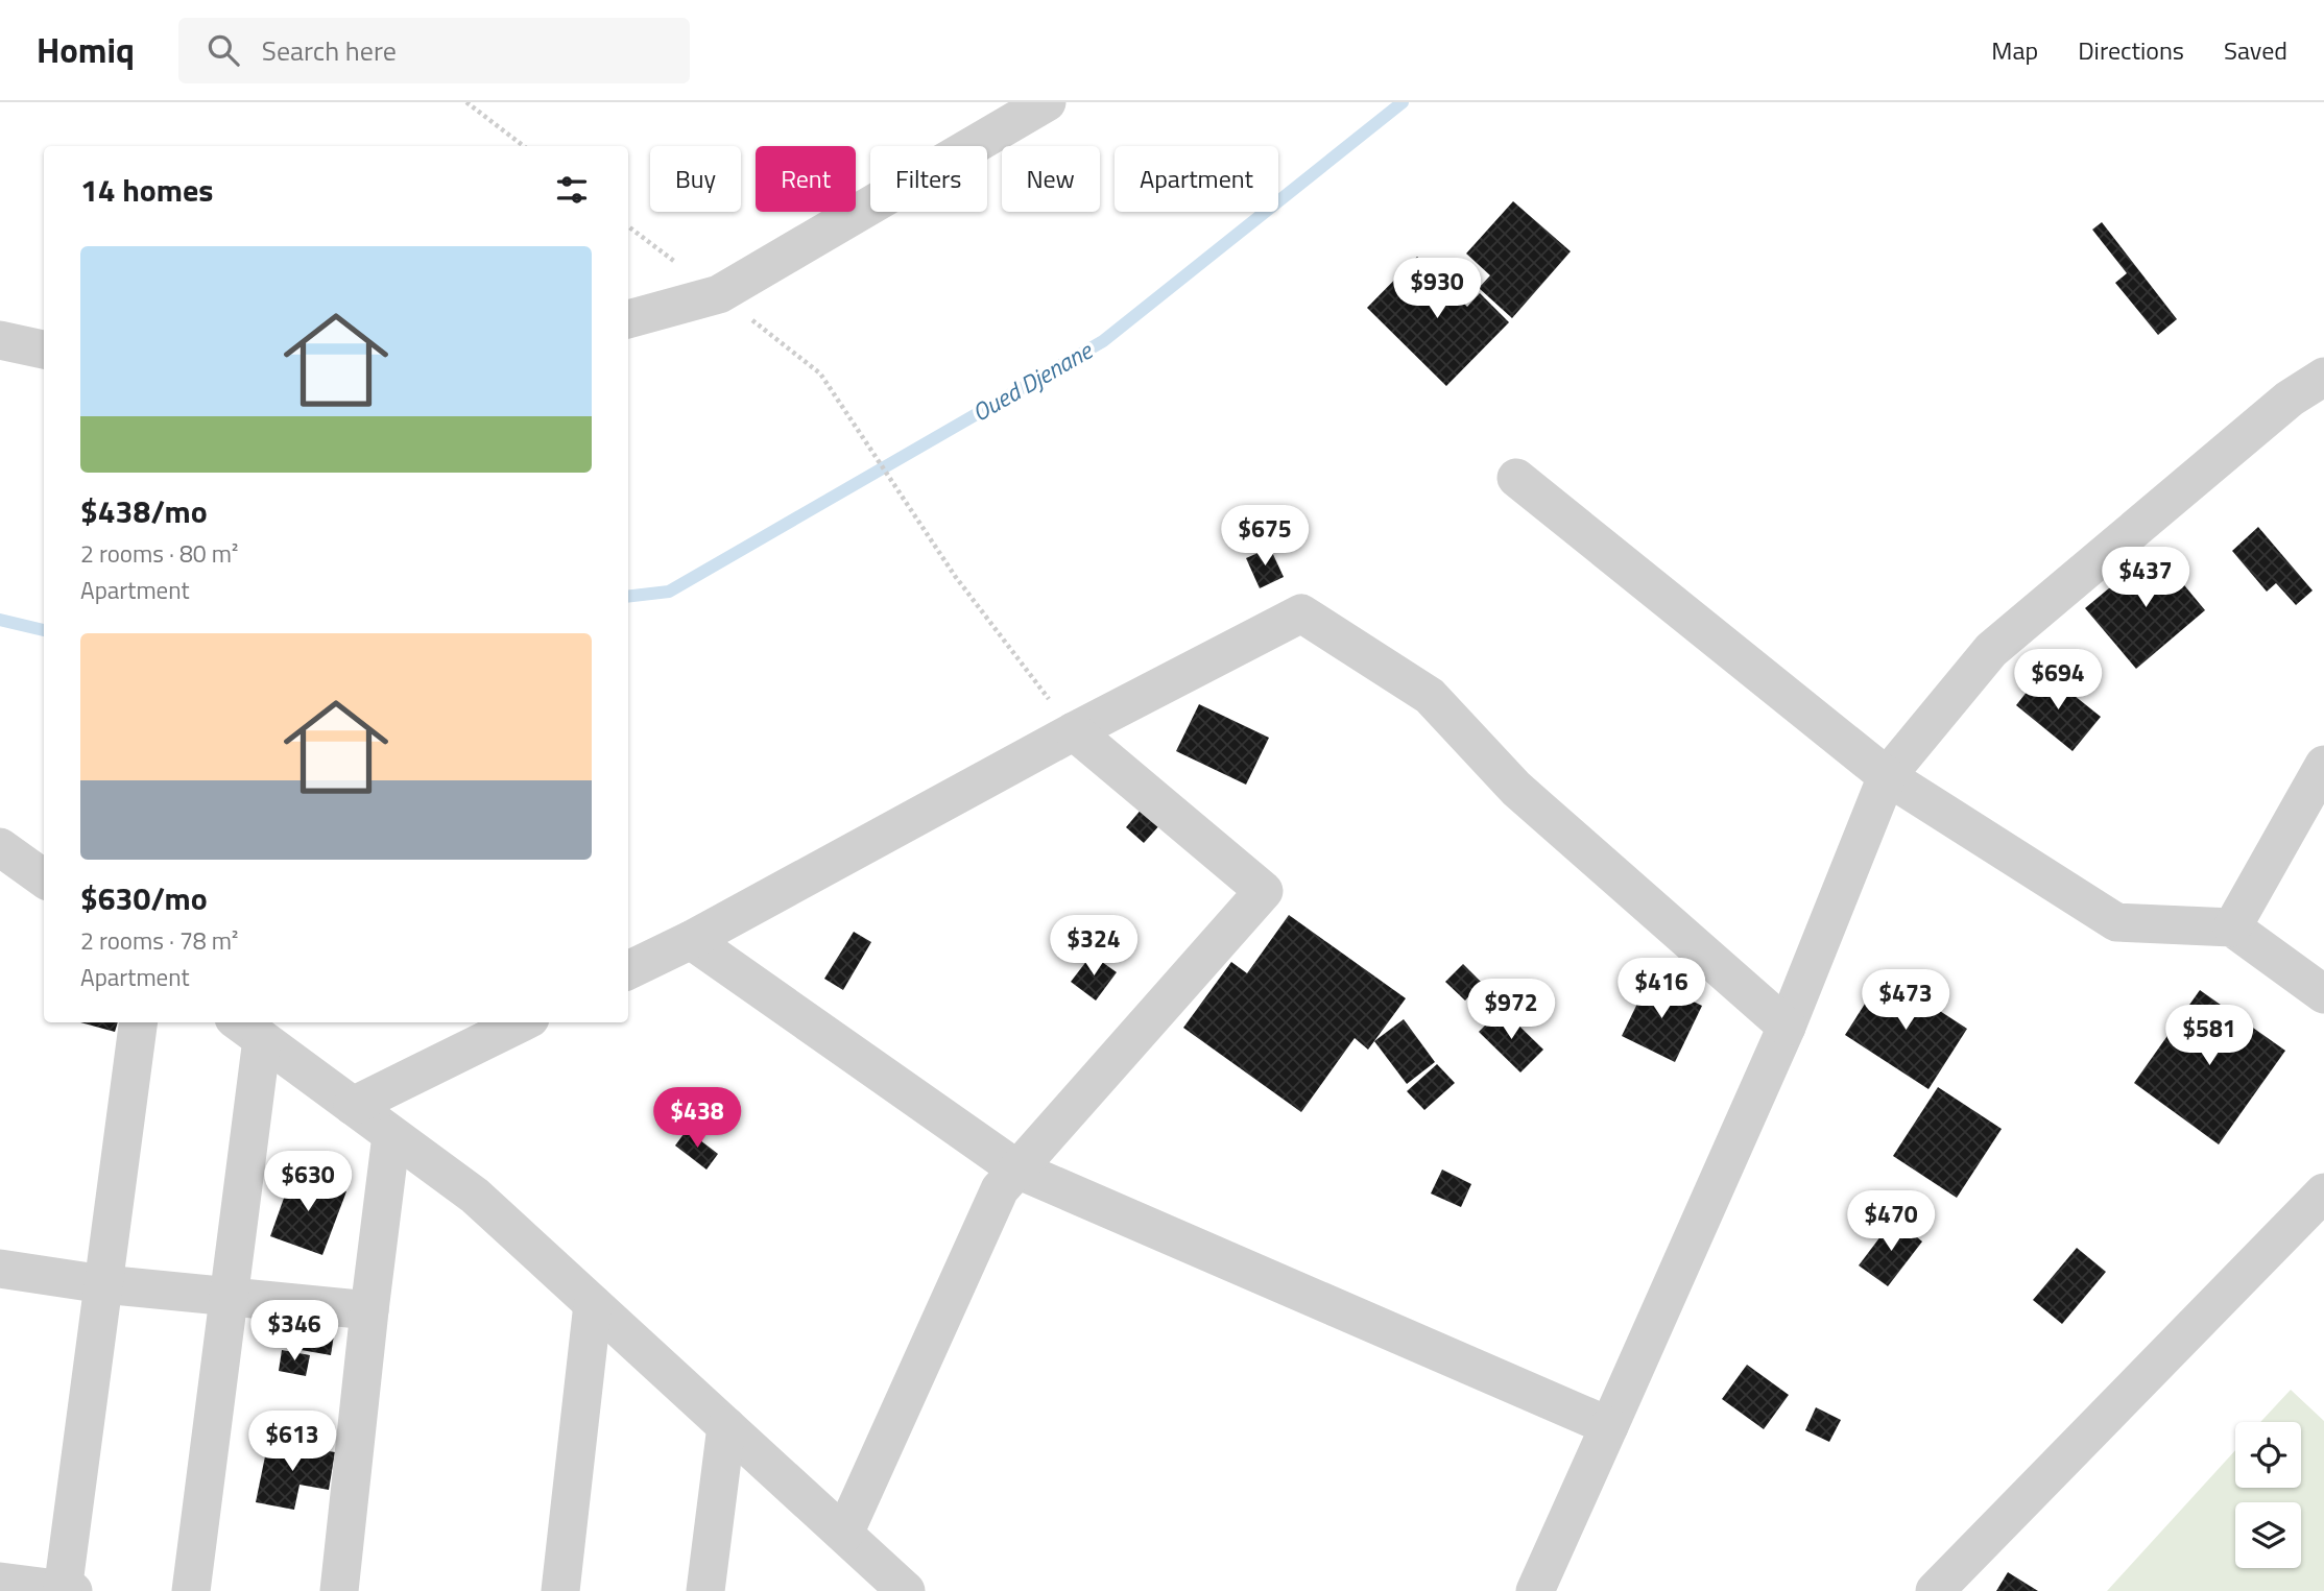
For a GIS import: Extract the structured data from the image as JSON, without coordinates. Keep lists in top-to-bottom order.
{
  "water": ["Oued Djenane"],
  "page": {
    "header": "Homiq",
    "search": "Search here",
    "nav": ["Map", "Directions", "Saved"],
    "chip": [
      "Buy",
      "Rent",
      "Filters",
      "New",
      "Apartment"
    ],
    "heading": "14 homes",
    "list": [
      {
        "name": "$438/mo",
        "note": "2 rooms · 80 m² · Apartment"
      },
      {
        "name": "$630/mo",
        "note": "2 rooms · 78 m² · Apartment"
      }
    ],
    "price": [
      "$930",
      "$675",
      "$437",
      "$694",
      "$324",
      "$416",
      "$473",
      "$972",
      "$581",
      "$438",
      "$630",
      "$470",
      "$346",
      "$613"
    ]
  }
}
